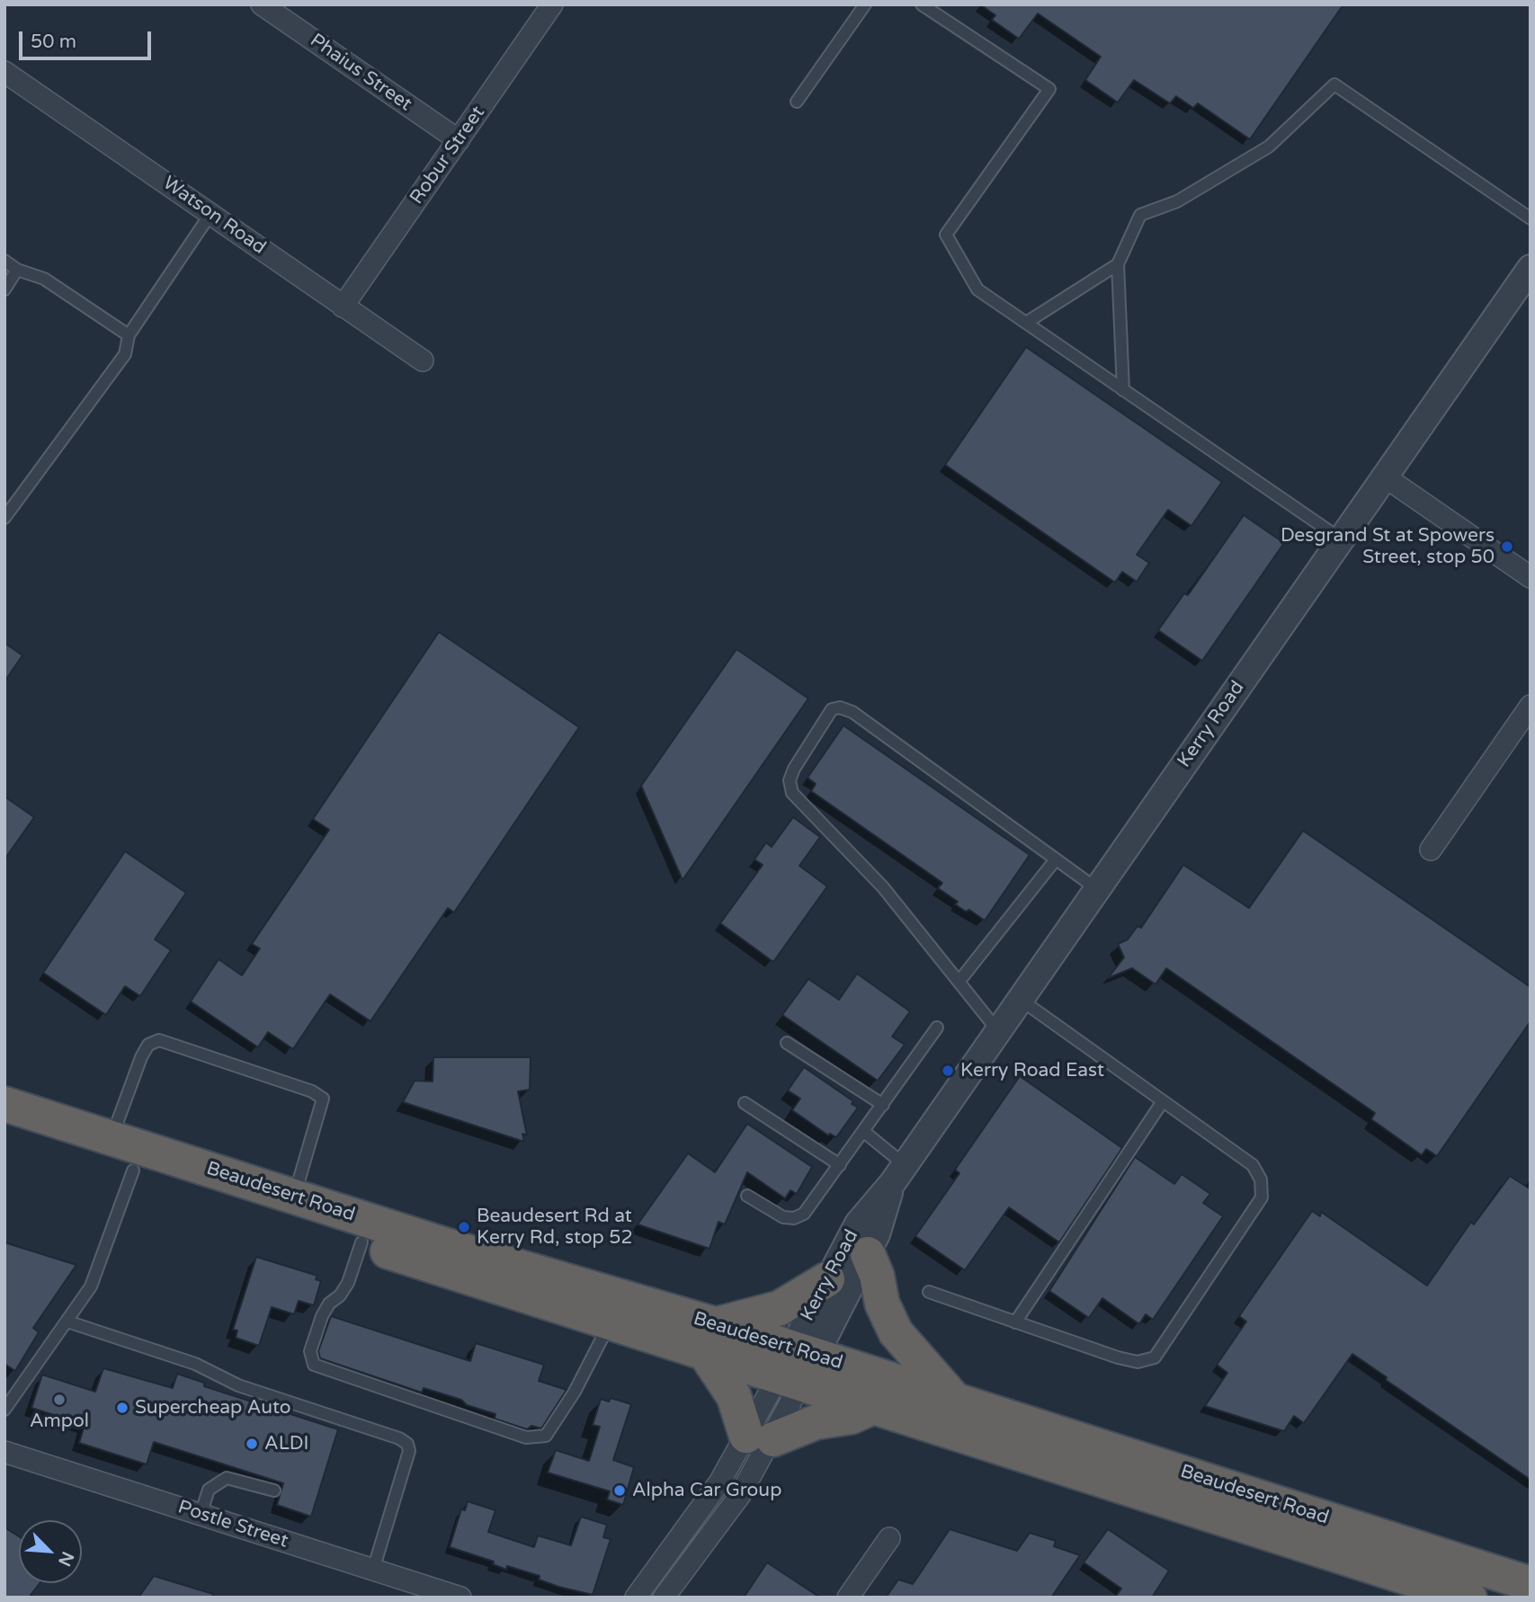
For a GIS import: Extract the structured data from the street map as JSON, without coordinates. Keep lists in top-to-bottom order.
{
  "streets": {
    "highway": ["Beaudesert Road"],
    "street": [
      "Phaius Street",
      "Robur Street",
      "Watson Road",
      "Kerry Road",
      "Postle Street"
    ]
  },
  "crossings": [
    ["Phaius Street", "Robur Street"],
    ["Robur Street", "Watson Road"],
    ["Kerry Road", "Beaudesert Road"]
  ],
  "places": [
    "Desgrand St at Spowers Street, stop 50",
    "Kerry Road East",
    "Beaudesert Rd at Kerry Rd, stop 52",
    "Ampol",
    "Supercheap Auto",
    "ALDI",
    "Alpha Car Group"
  ],
  "scale_bar": "50 m",
  "north": "bottom right"
}
